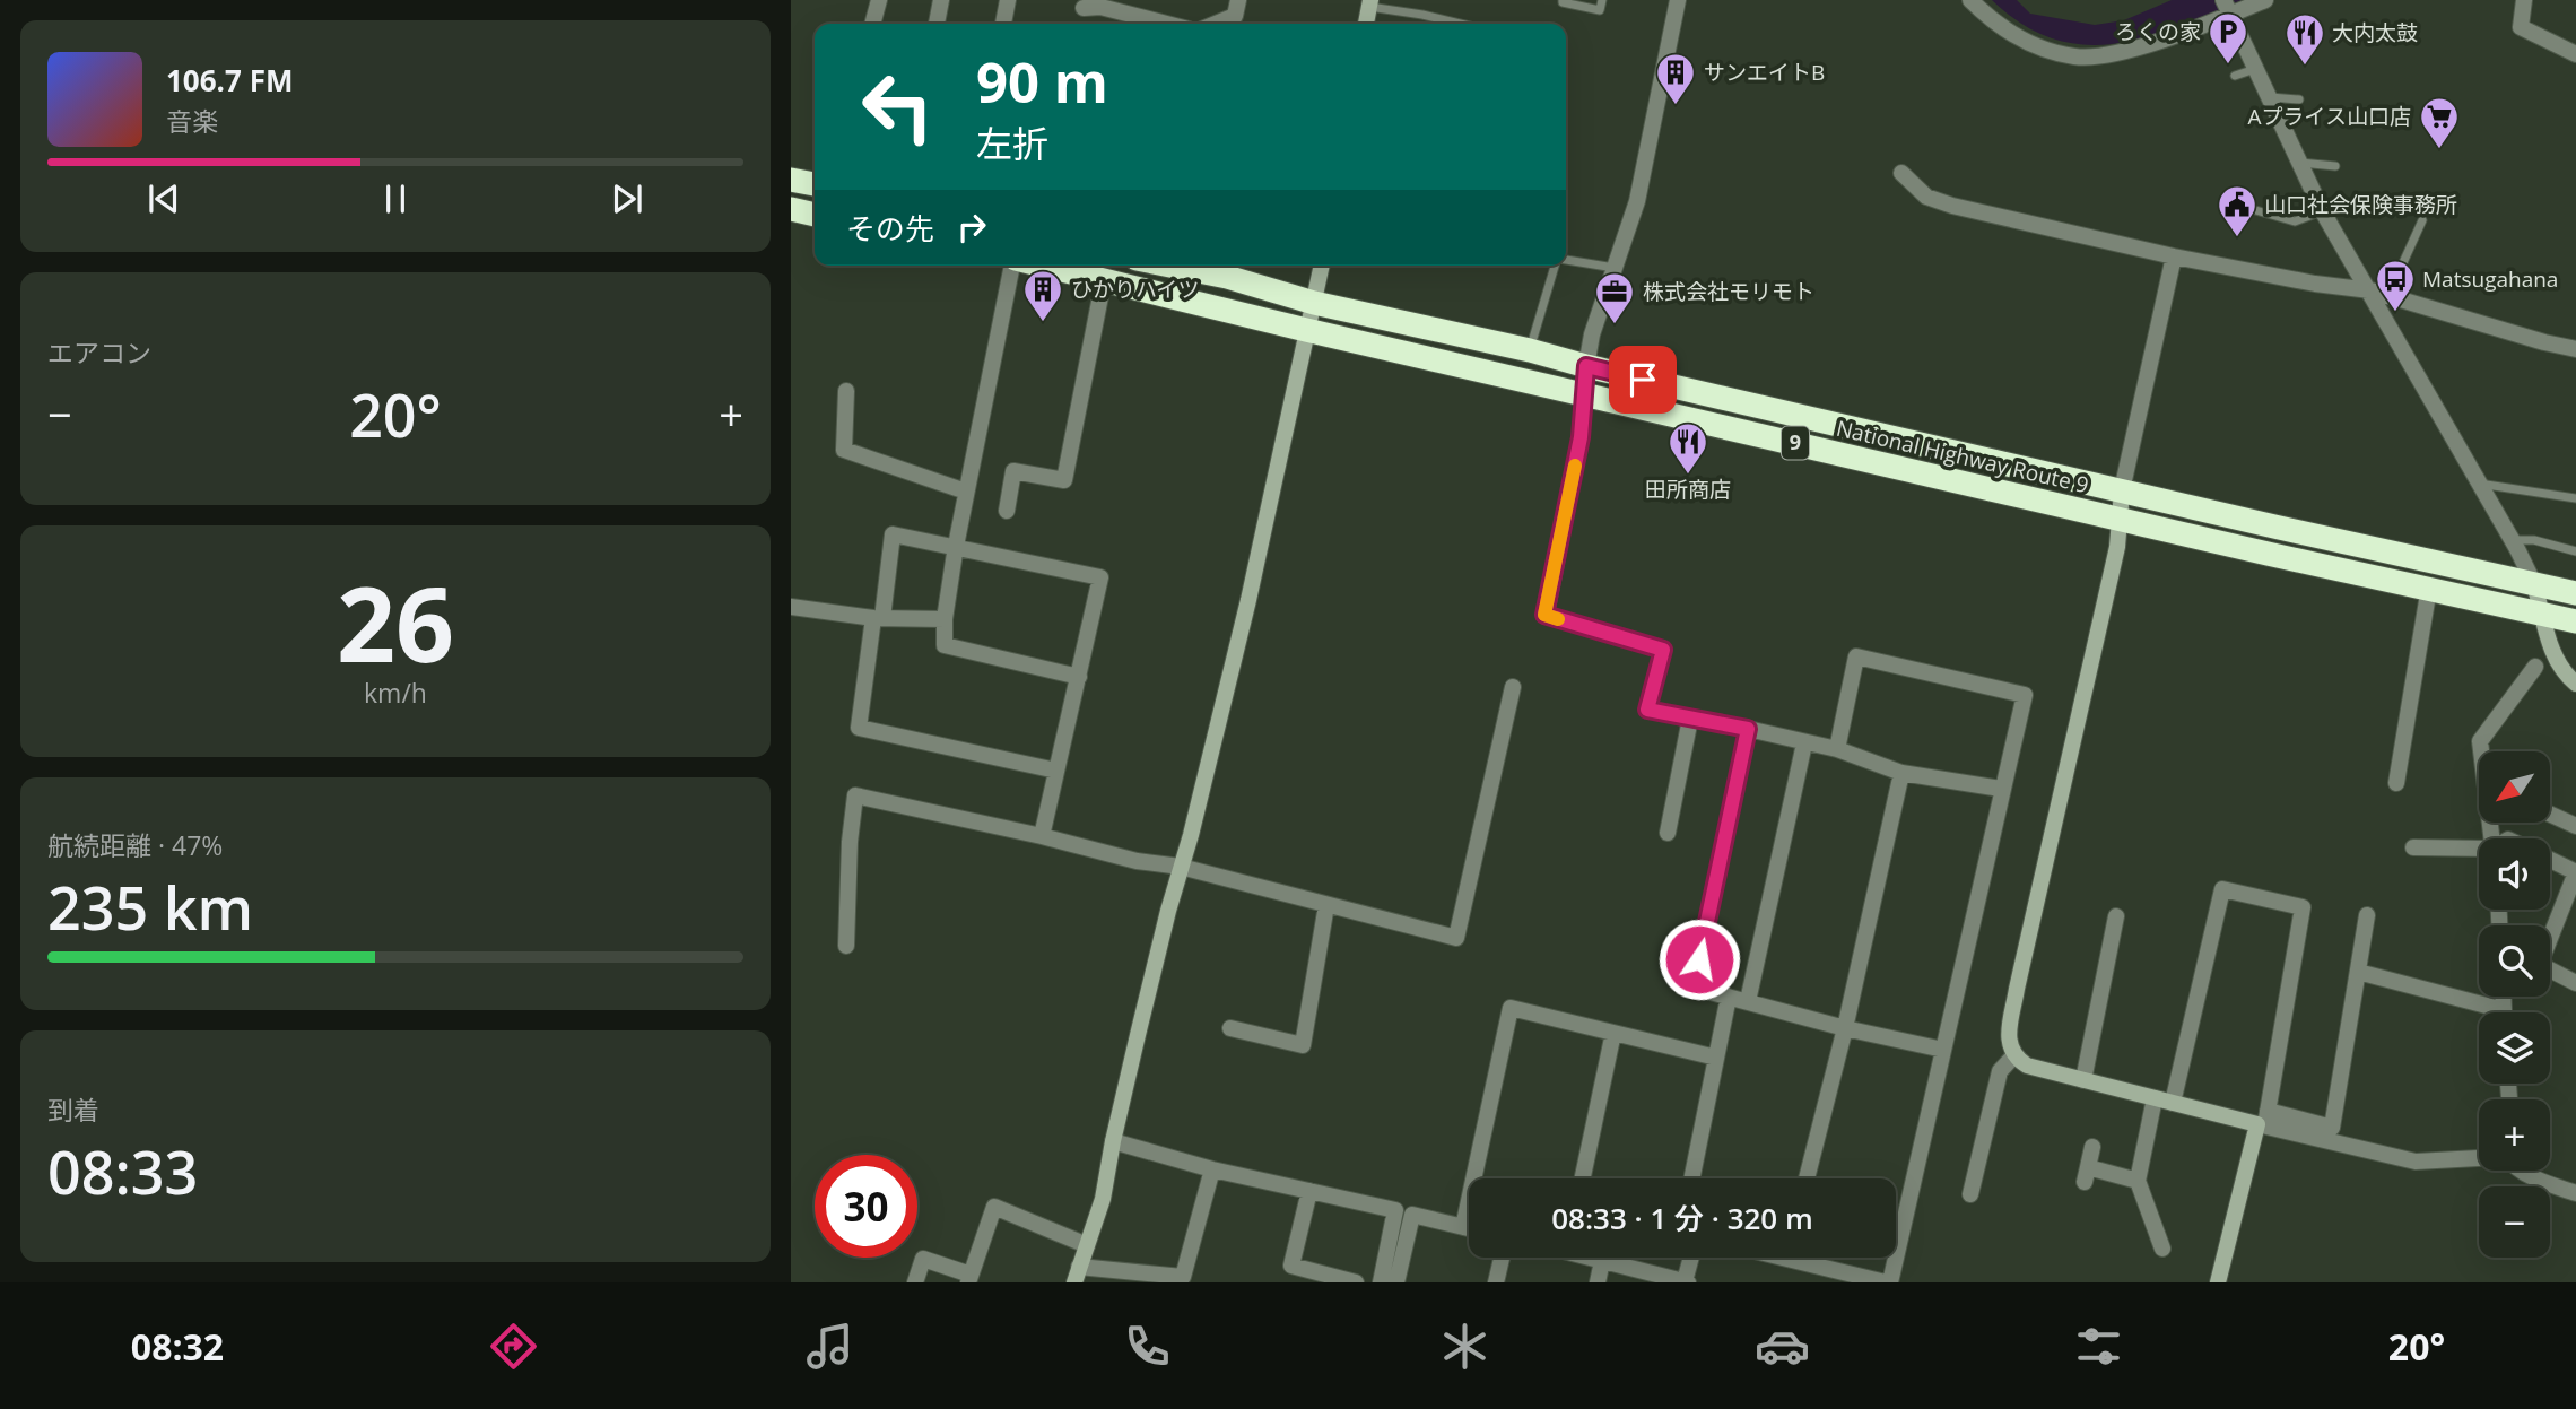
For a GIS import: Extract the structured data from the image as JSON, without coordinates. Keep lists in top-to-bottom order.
{
  "streets": {
    "highway": ["9", "National Highway Route 9"]
  },
  "places": {
    "parking": ["ろくの家"],
    "restaurant": ["大内太鼓", "田所商店"],
    "building": ["サンエイトB", "ひかりハイツ"],
    "supermarket": ["Aプライス山口店"],
    "public building": ["山口社会保険事務所"],
    "bus stop": ["Matsugahana"],
    "office": ["株式会社モリモト"]
  },
  "north": "bottom left",
  "page": {
    "turn": ["90 m", "左折"],
    "song": ["106.7 FM", "音楽"],
    "then": "その先",
    "tile": [
      "エアコン",
      ["26", "km/h"],
      ["航続距離 · 47%", "235 km"],
      ["到着", "08:33"]
    ],
    "heat": ["−", "20°", "+"],
    "map_buttons": ["+", "−"],
    "limit": "30",
    "trip": "08:33 · 1 分 · 320 m",
    "tabs": ["08:32", "20°"]
  }
}
